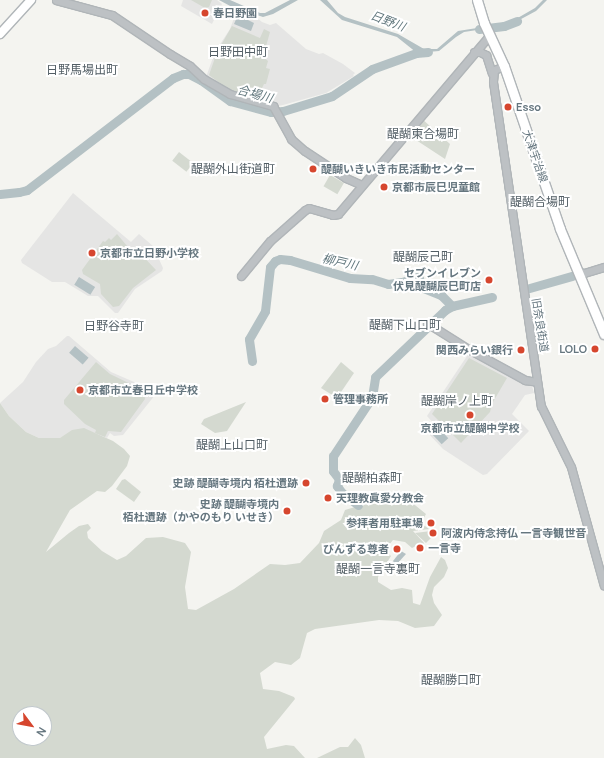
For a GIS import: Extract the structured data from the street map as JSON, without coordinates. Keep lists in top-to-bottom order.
{
  "streets": {
    "main road": ["大津宇治線"],
    "street": ["旧奈良街道"]
  },
  "districts": [
    "日野田中町",
    "日野馬場出町",
    "醍醐東合場町",
    "醍醐外山街道町",
    "醍醐合場町",
    "醍醐辰己町",
    "醍醐下山口町",
    "日野谷寺町",
    "醍醐岸ノ上町",
    "醍醐上山口町",
    "醍醐柏森町",
    "醍醐一言寺裏町",
    "醍醐勝口町"
  ],
  "water": ["日野川", "合場川", "柳戸川"],
  "places": [
    "春日野園",
    "Esso",
    "醍醐いきいき市民活動センター",
    "京都市辰巳児童館",
    "京都市立日野小学校",
    "セブンイレブン 伏見醍醐辰巳町店",
    "LOLO",
    "関西みらい銀行",
    "京都市立春日丘中学校",
    "管理事務所",
    "京都市立醍醐中学校",
    "史跡 醍醐寺境内 栢杜遺跡",
    "天理教眞愛分教会",
    "史跡 醍醐寺境内 栢杜遺跡（かやのもり いせき）",
    "参拝者用駐車場",
    "阿波内侍念持仏 一言寺観世音",
    "一言寺",
    "びんずる尊者"
  ],
  "north": "bottom right"
}
